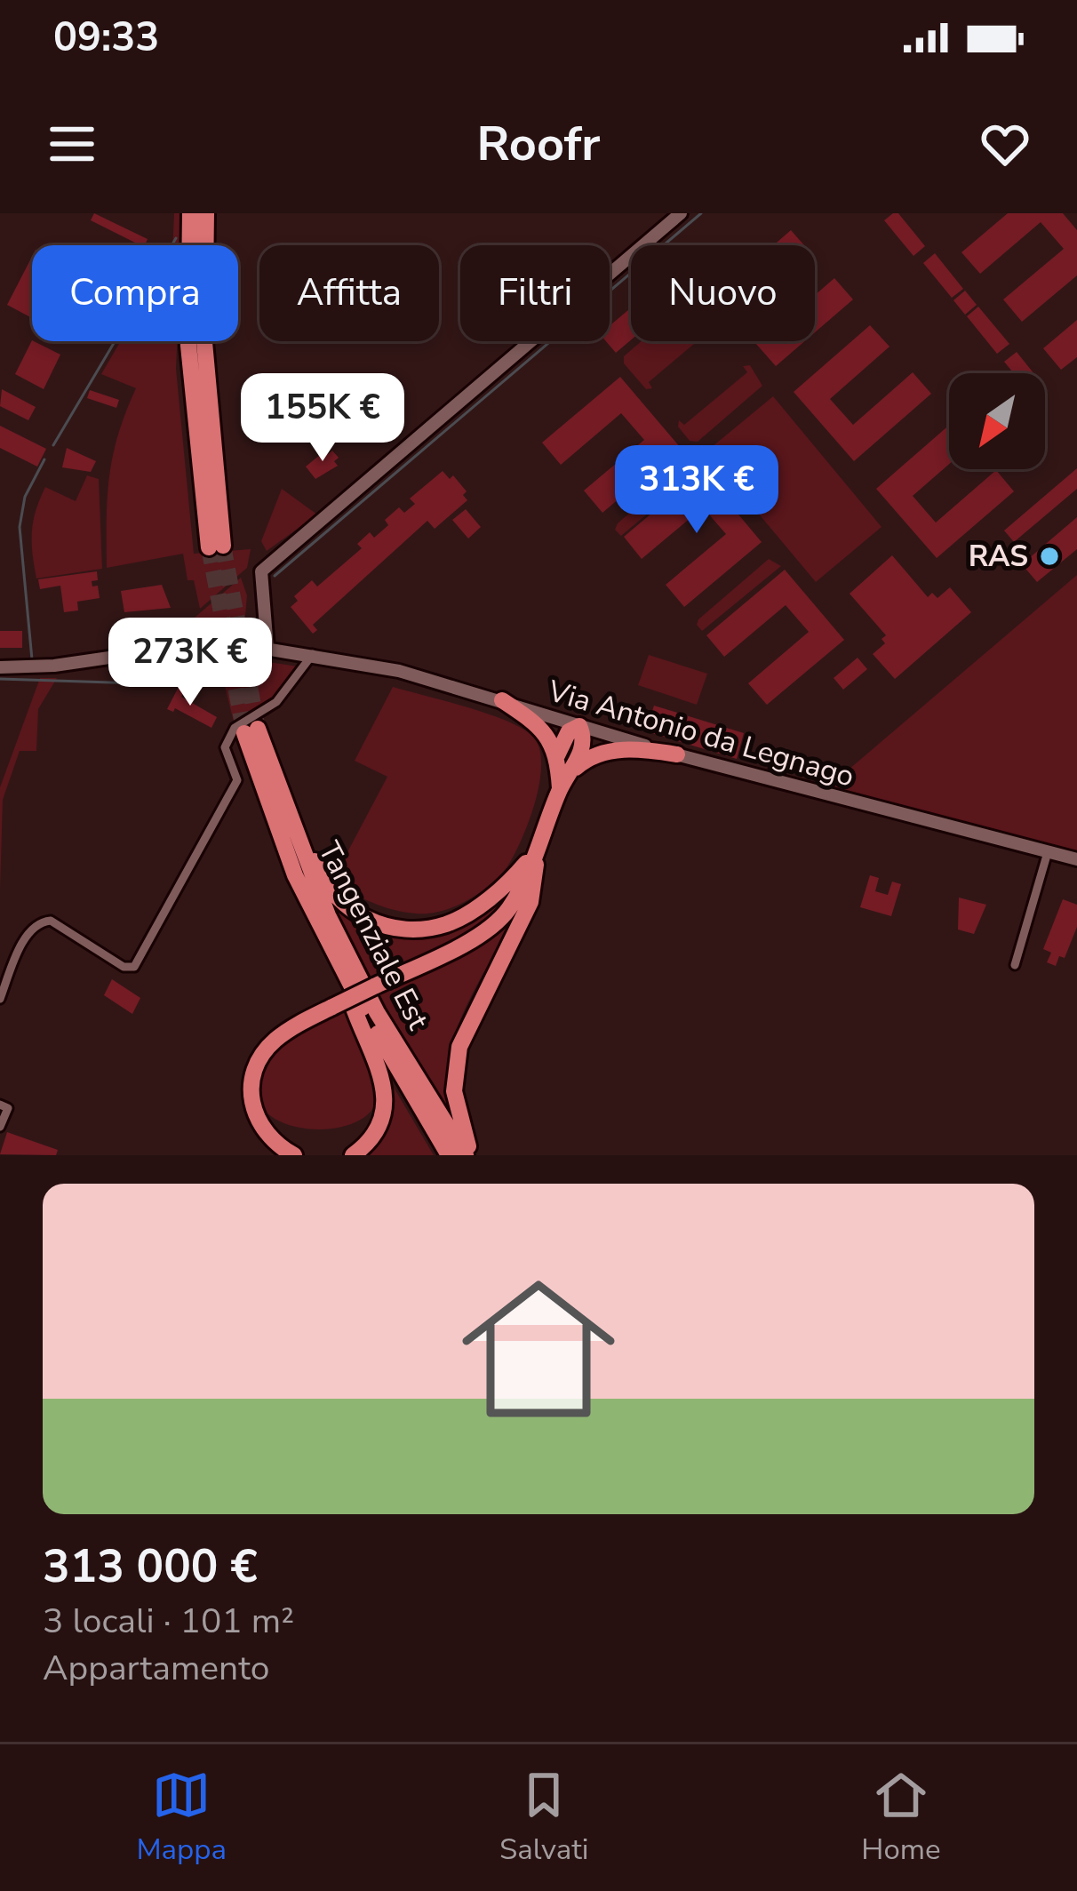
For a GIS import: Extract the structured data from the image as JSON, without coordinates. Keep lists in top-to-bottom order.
{
  "streets": {
    "highway": ["Tangenziale Est"],
    "street": ["Via Antonio da Legnago"]
  },
  "places": ["RAS"],
  "north": "bottom left",
  "page": {
    "status": "09:33",
    "header": "Roofr",
    "chip": [
      "Compra",
      "Affitta",
      "Filtri",
      "Nuovo"
    ],
    "price": ["155K €", "313K €", "273K €"],
    "list": [
      {
        "name": "313 000 €",
        "note": "3 locali · 101 m² · Appartamento"
      }
    ],
    "tabs": ["Mappa", "Salvati", "Home"]
  }
}
